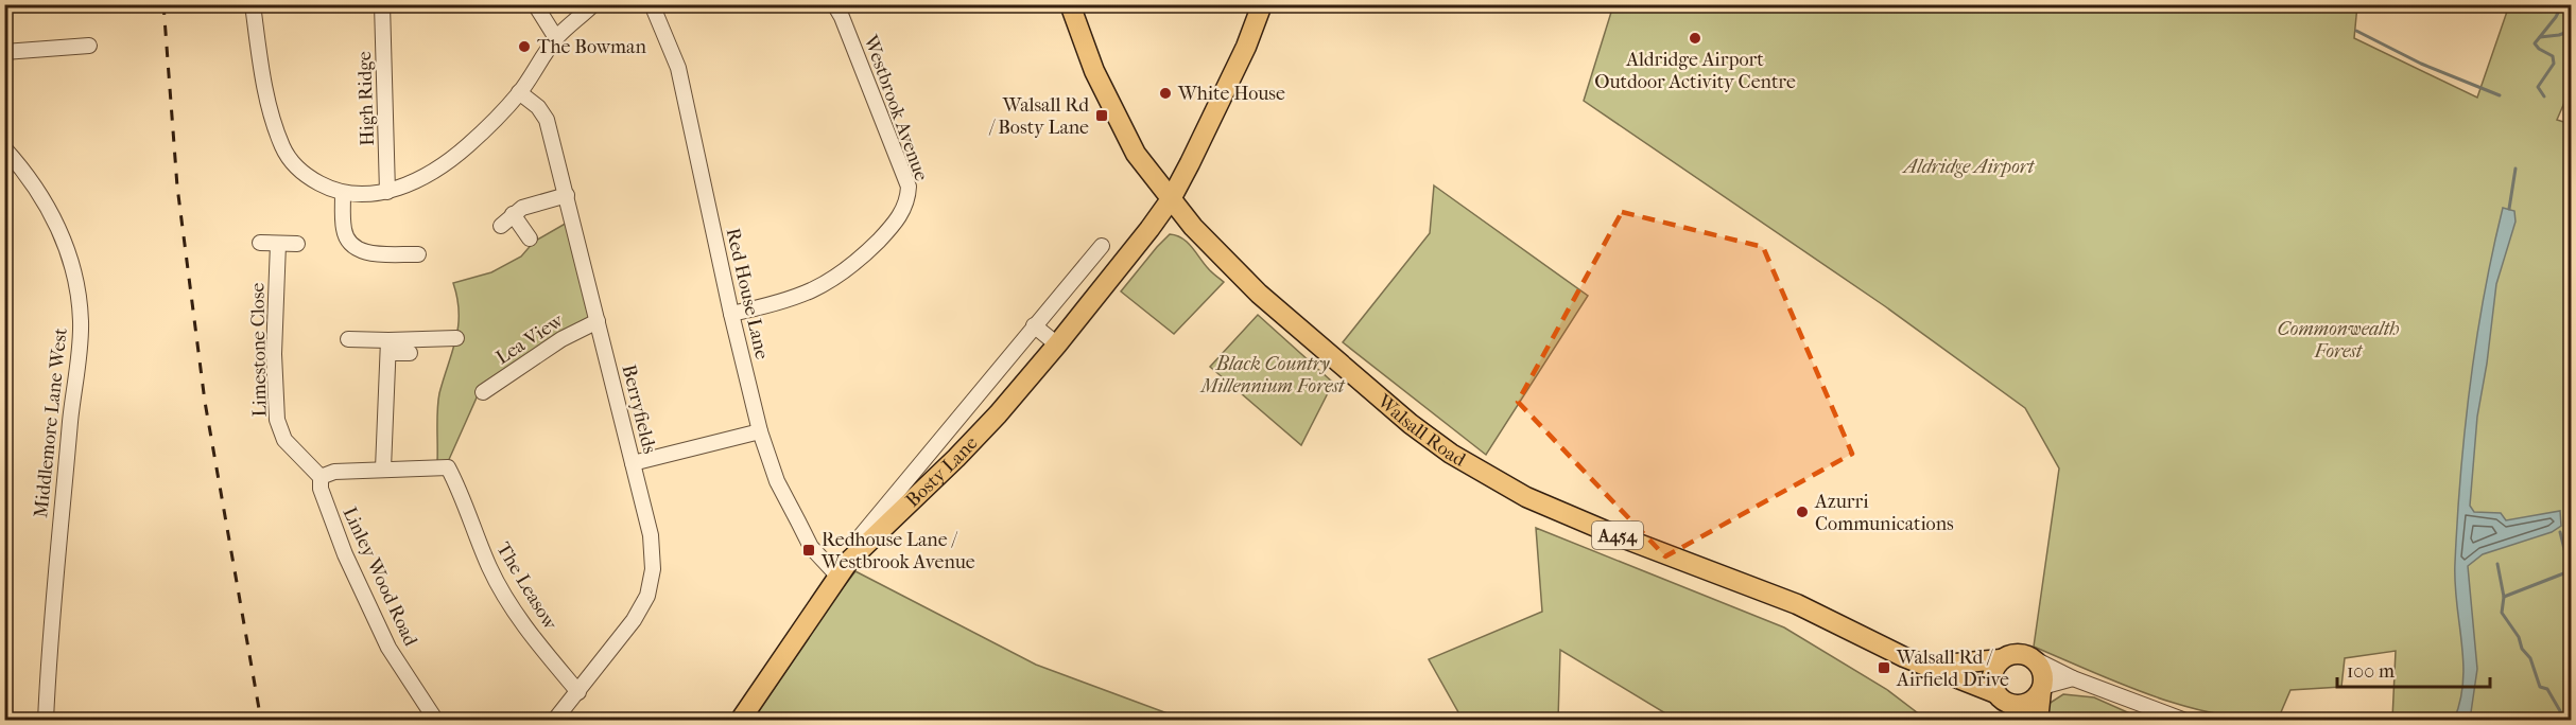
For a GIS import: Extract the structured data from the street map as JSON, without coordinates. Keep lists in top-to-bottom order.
{
  "streets": {
    "main road": ["Walsall Road", "Bosty Lane", "A454"],
    "street": [
      "High Ridge",
      "Westbrook Avenue",
      "Red House Lane",
      "Lea View",
      "Limestone Close",
      "Berryfields",
      "Middlemore Lane West",
      "Linley Wood Road",
      "The Leasow"
    ]
  },
  "crossings": [
    ["Westbrook Avenue", "Red House Lane"],
    ["Red House Lane", "Bosty Lane"],
    ["Lea View", "Berryfields"],
    ["Limestone Close", "Linley Wood Road"],
    ["Berryfields", "The Leasow"],
    ["Walsall Road", "Bosty Lane"]
  ],
  "parks": ["Aldridge Airport", "Commonwealth Forest", "Black Country Millennium Forest"],
  "places": {
    "other": [
      "Aldridge Airport Outdoor Activity Centre",
      "The Bowman",
      "White House",
      "Azurri Communications"
    ],
    "transit": ["Walsall Rd / Bosty Lane", "Redhouse Lane / Westbrook Avenue", "Walsall Rd / Airfield Drive"]
  },
  "scale_bar": "100 m"
}
